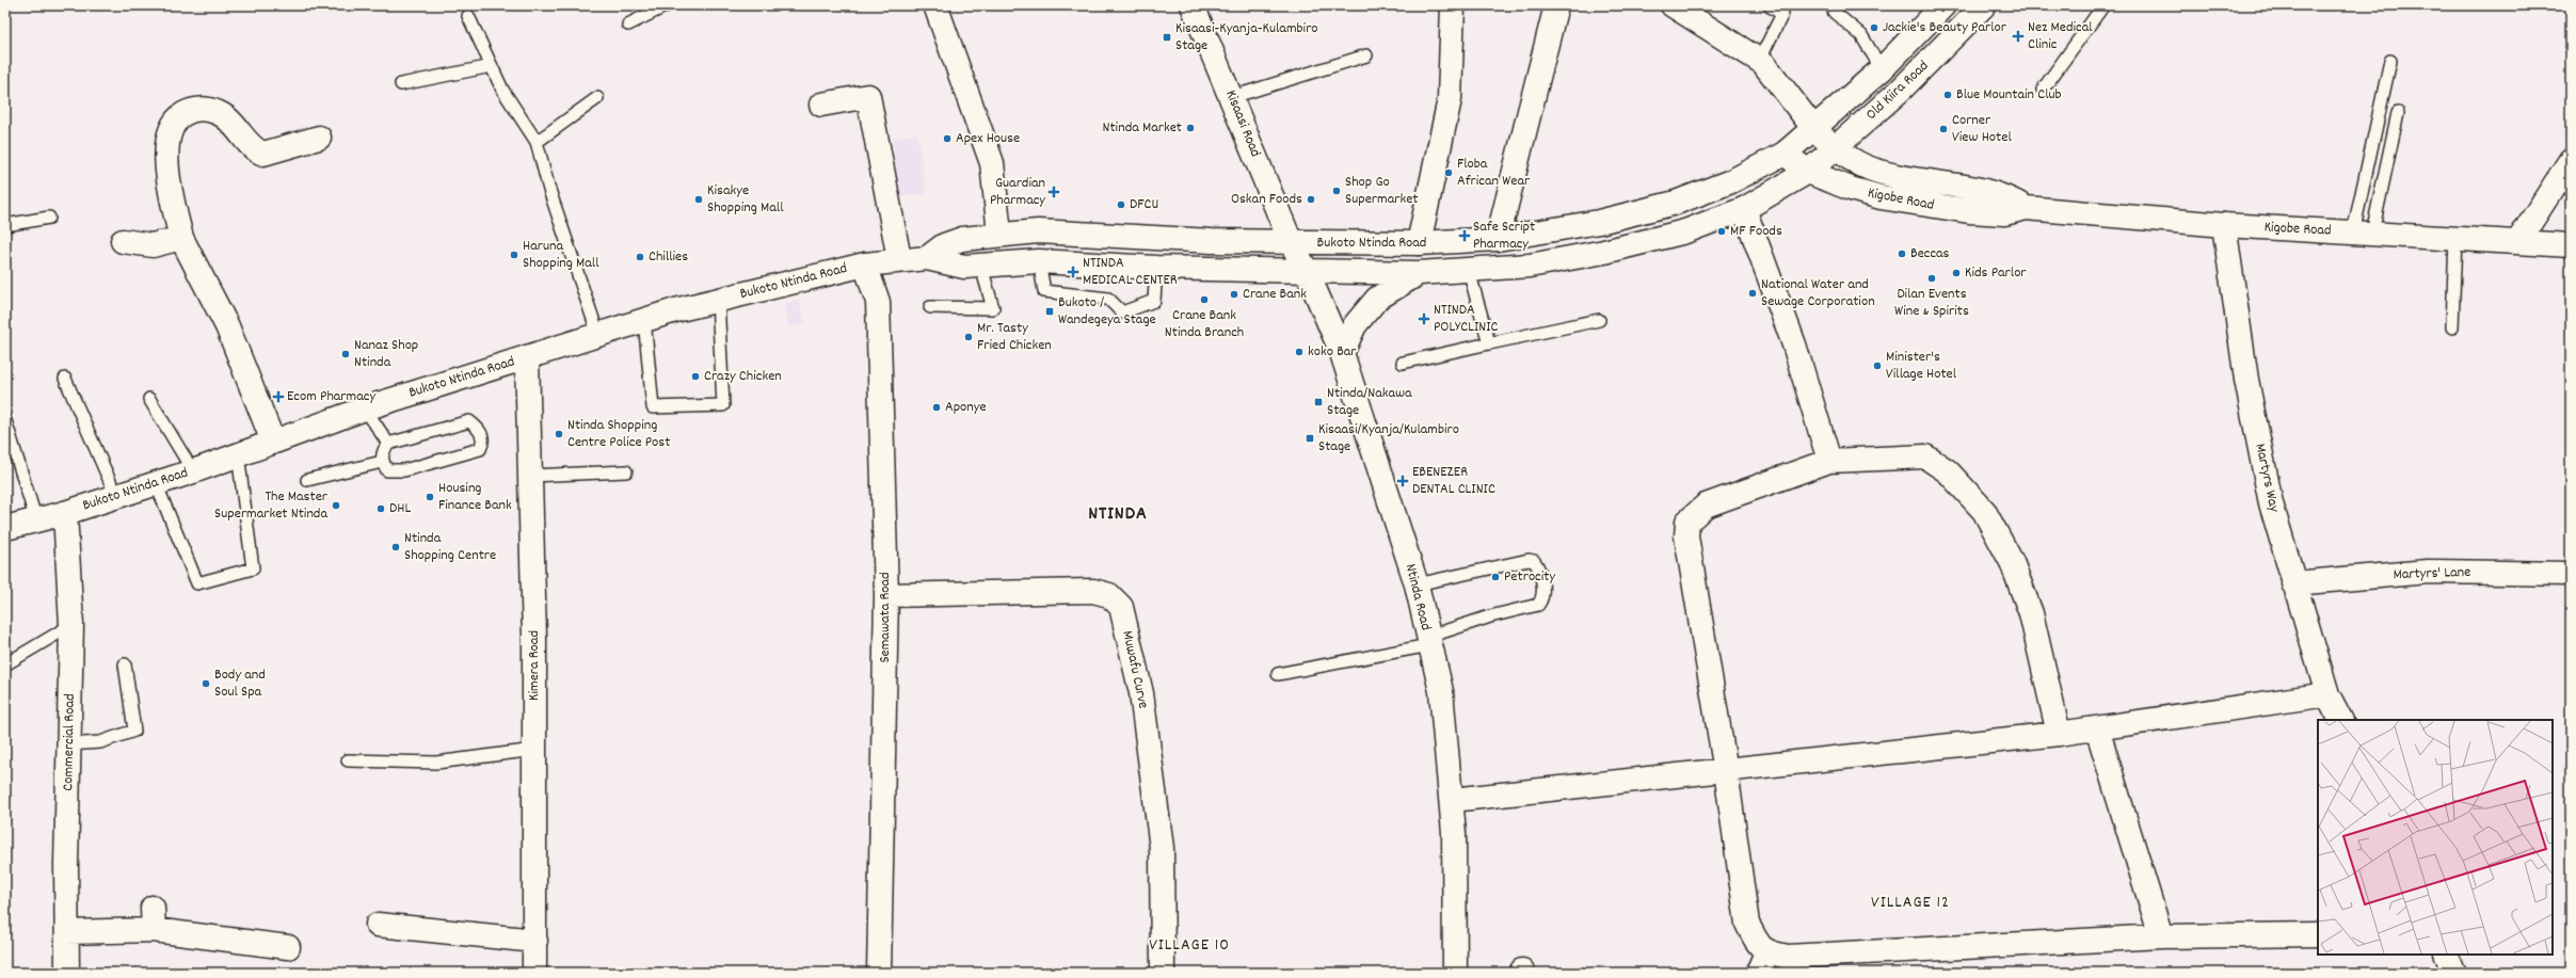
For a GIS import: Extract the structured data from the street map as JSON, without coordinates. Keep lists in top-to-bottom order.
{
  "streets": {
    "street": [
      "Old Kiira Road",
      "Kisaasi Road",
      "Kigobe Road",
      "Bukoto Ntinda Road",
      "Martyrs Way",
      "Martyrs' Lane",
      "Ntinda Road",
      "Semawata Road",
      "Kimera Road",
      "Muwafu Curve",
      "Commercial Road"
    ]
  },
  "crossings": [
    ["Old Kiira Road", "Kigobe Road"],
    ["Old Kiira Road", "Bukoto Ntinda Road"],
    ["Kisaasi Road", "Bukoto Ntinda Road"],
    ["Kisaasi Road", "Ntinda Road"],
    ["Kigobe Road", "Bukoto Ntinda Road"],
    ["Kigobe Road", "Martyrs Way"],
    ["Bukoto Ntinda Road", "Ntinda Road"],
    ["Bukoto Ntinda Road", "Semawata Road"],
    ["Bukoto Ntinda Road", "Kimera Road"],
    ["Bukoto Ntinda Road", "Commercial Road"],
    ["Martyrs Way", "Martyrs' Lane"],
    ["Semawata Road", "Muwafu Curve"]
  ],
  "districts": ["NTINDA", "VILLAGE 12", "VILLAGE 10"],
  "places": {
    "other": [
      "Jackie's Beauty Parlor",
      "Blue Mountain Club",
      "Ntinda Market",
      "Corner View Hotel",
      "Apex House",
      "Floba African Wear",
      "Shop Go Supermarket",
      "Kisakye Shopping Mall",
      "Oskan Foods",
      "DFCU",
      "MF Foods",
      "Beccas",
      "Haruna Shopping Mall",
      "Chillies",
      "Kids Parlor",
      "Dilan Events Wine & Spirits",
      "National Water and Sewage Corporation",
      "Crane Bank",
      "Crane Bank Ntinda Branch",
      "Mr. Tasty Fried Chicken",
      "koko Bar",
      "Nanaz Shop Ntinda",
      "Minister's Village Hotel",
      "Crazy Chicken",
      "Aponye",
      "Ntinda Shopping Centre Police Post",
      "Housing Finance Bank",
      "The Master Supermarket Ntinda",
      "DHL",
      "Ntinda Shopping Centre",
      "Petrocity",
      "Body and Soul Spa"
    ],
    "health": [
      "Nez Medical Clinic",
      "Guardian Pharmacy",
      "Safe Script Pharmacy",
      "NTINDA MEDICAL CENTER",
      "NTINDA POLYCLINIC",
      "Ecom Pharmacy",
      "EBENEZER DENTAL CLINIC"
    ],
    "transit": [
      "Kisaasi-Kyanja-Kulambiro Stage",
      "Bukoto / Wandegeya Stage",
      "Ntinda/Nakawa Stage",
      "Kisaasi/Kyanja/Kulambiro Stage"
    ]
  }
}
